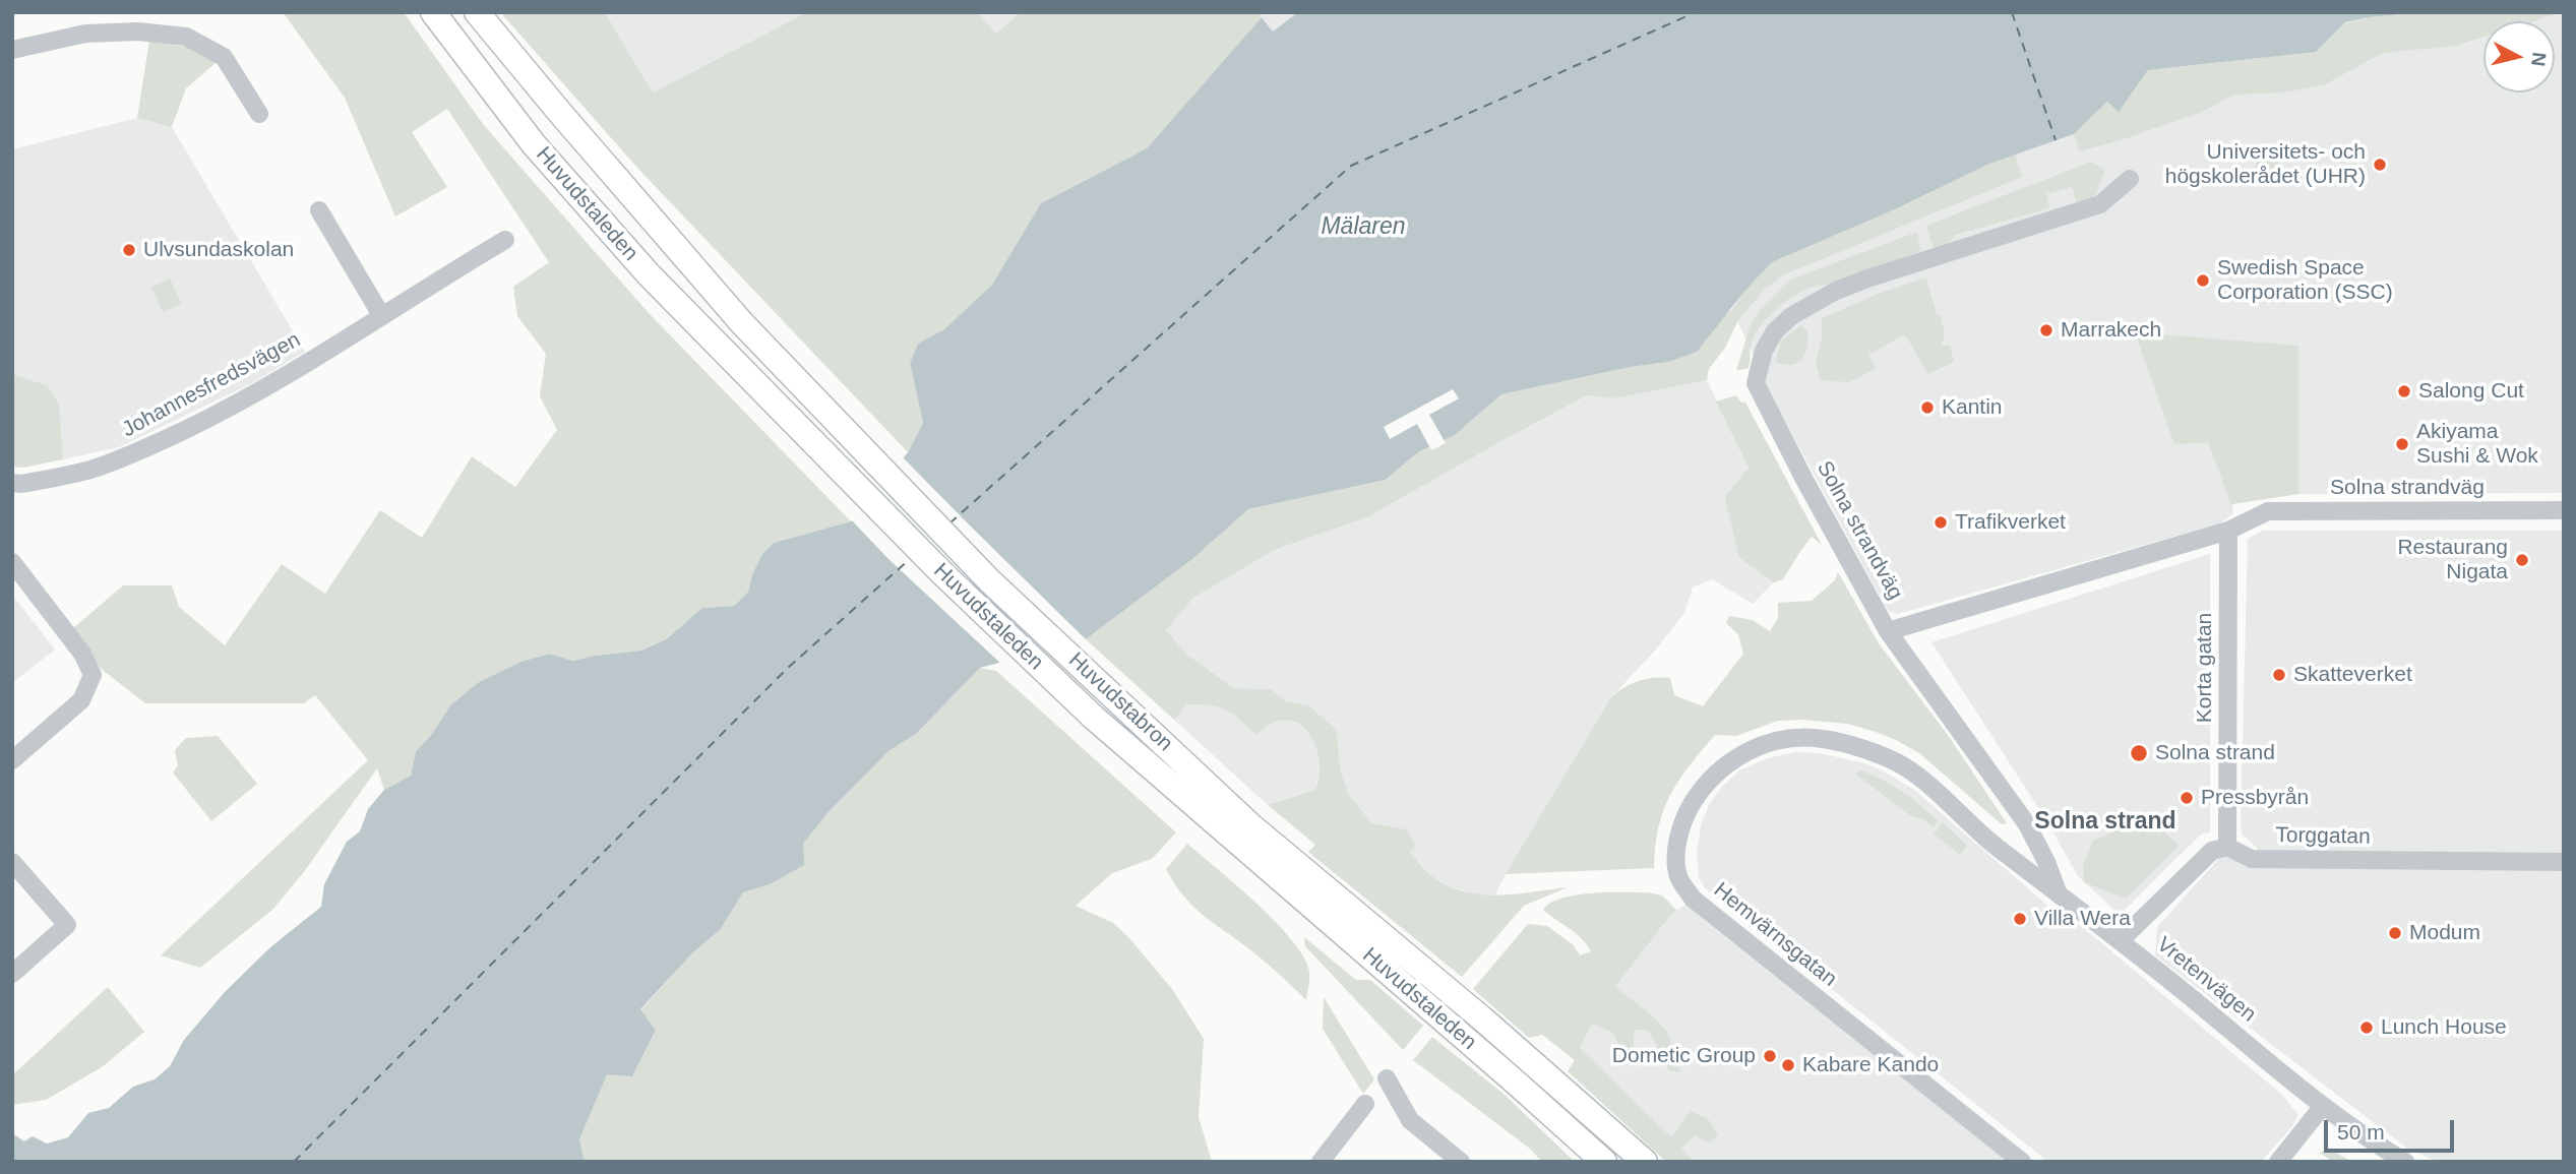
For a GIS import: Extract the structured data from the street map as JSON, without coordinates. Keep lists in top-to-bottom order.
{
  "streets": {
    "main road": ["Huvudstaleden", "Huvudstabron"],
    "street": [
      "Johannesfredsvägen",
      "Solna strandväg",
      "Korta gatan",
      "Torggatan",
      "Hemvärnsgatan",
      "Vretenvägen"
    ]
  },
  "crossings": [
    ["Huvudstaleden", "Huvudstabron"],
    ["Solna strandväg", "Korta gatan"],
    ["Korta gatan", "Torggatan"],
    ["Hemvärnsgatan", "Vretenvägen"]
  ],
  "districts": ["Solna strand"],
  "water": ["Mälaren"],
  "places": [
    "Universitets- och högskolerådet (UHR)",
    "Ulvsundaskolan",
    "Swedish Space Corporation (SSC)",
    "Marrakech",
    "Salong Cut",
    "Kantin",
    "Akiyama Sushi & Wok",
    "Trafikverket",
    "Restaurang Nigata",
    "Skatteverket",
    "Solna strand",
    "Pressbyrån",
    "Villa Wera",
    "Modum",
    "Lunch House",
    "Dometic Group",
    "Kabare Kando"
  ],
  "scale_bar": "50 m",
  "north": "right"
}
